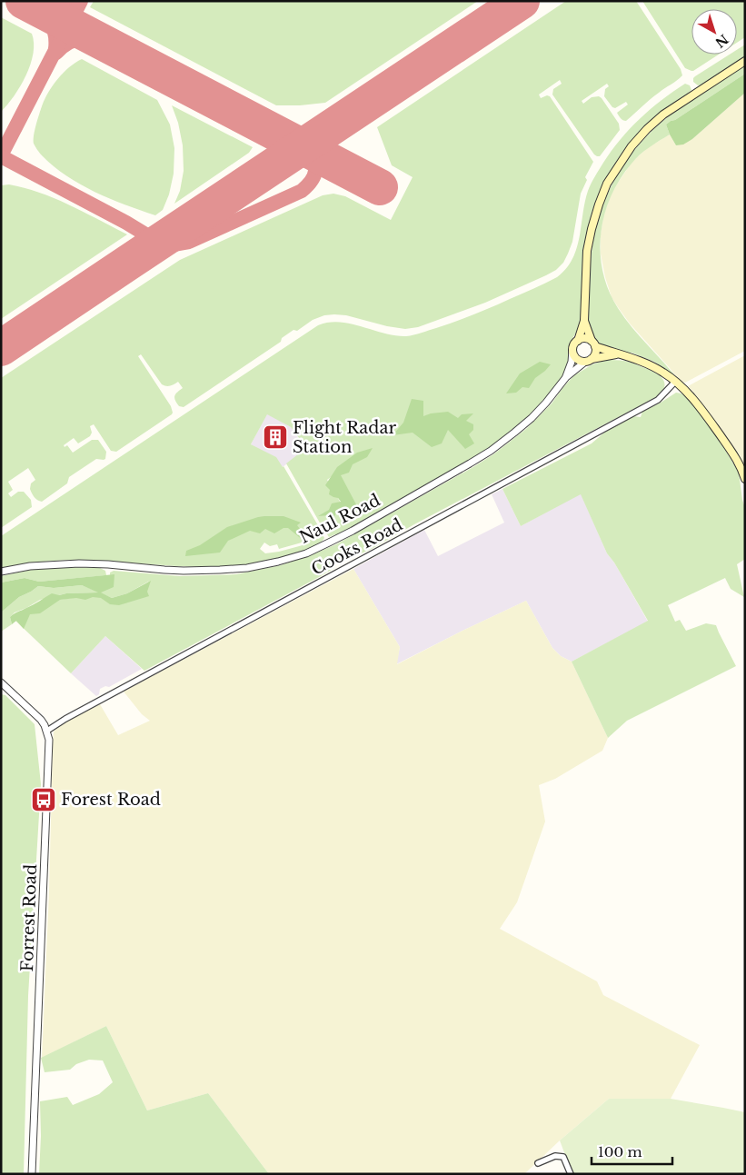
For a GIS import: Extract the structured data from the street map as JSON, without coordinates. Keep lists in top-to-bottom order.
{
  "streets": {
    "main road": ["Naul Road"],
    "street": ["Cooks Road", "Forrest Road"]
  },
  "crossings": [
    ["Naul Road", "Cooks Road"],
    ["Cooks Road", "Forrest Road"]
  ],
  "places": {
    "building": ["Flight Radar Station"],
    "bus stop": ["Forest Road"]
  },
  "scale_bar": "100 m",
  "north": "bottom right"
}
